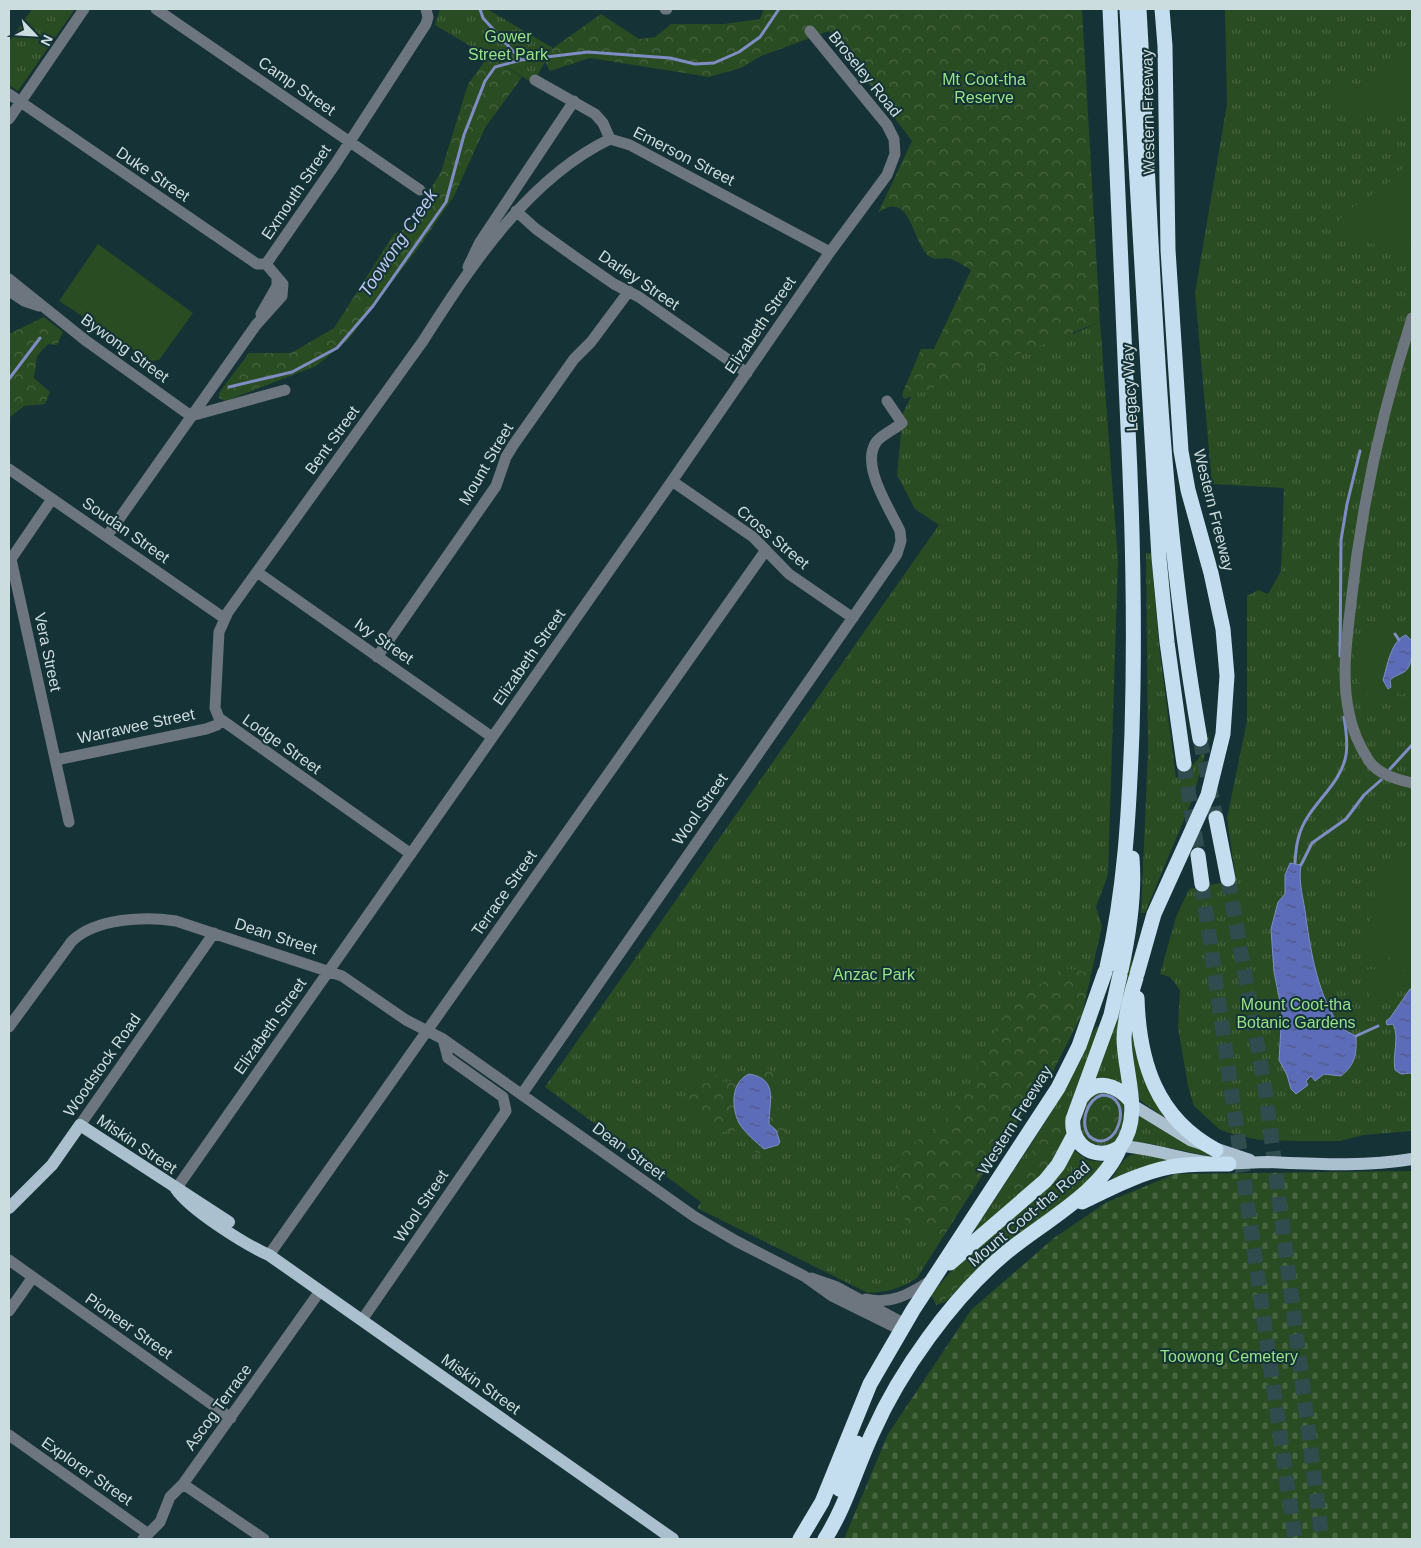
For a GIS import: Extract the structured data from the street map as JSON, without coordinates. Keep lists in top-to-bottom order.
{
  "streets": {
    "highway": ["Western Freeway", "Legacy Way", "Mount Coot-tha Road"],
    "main road": ["Woodstock Road", "Miskin Street"],
    "street": [
      "Broseley Road",
      "Camp Street",
      "Emerson Street",
      "Duke Street",
      "Exmouth Street",
      "Darley Street",
      "Elizabeth Street",
      "Bywong Street",
      "Bent Street",
      "Mount Street",
      "Soudan Street",
      "Cross Street",
      "Ivy Street",
      "Vera Street",
      "Warrawee Street",
      "Lodge Street",
      "Wool Street",
      "Terrace Street",
      "Dean Street",
      "Pioneer Street",
      "Ascog Terrace",
      "Explorer Street"
    ]
  },
  "crossings": [
    ["Broseley Road", "Elizabeth Street"],
    ["Camp Street", "Exmouth Street"],
    ["Western Freeway", "Mount Coot-tha Road"],
    ["Emerson Street", "Elizabeth Street"],
    ["Emerson Street", "Bent Street"],
    ["Duke Street", "Exmouth Street"],
    ["Duke Street", "Bywong Street"],
    ["Darley Street", "Elizabeth Street"],
    ["Darley Street", "Bent Street"],
    ["Darley Street", "Mount Street"],
    ["Elizabeth Street", "Cross Street"],
    ["Elizabeth Street", "Ivy Street"],
    ["Elizabeth Street", "Lodge Street"],
    ["Elizabeth Street", "Dean Street"],
    ["Elizabeth Street", "Miskin Street"],
    ["Bent Street", "Soudan Street"],
    ["Bent Street", "Ivy Street"],
    ["Bent Street", "Lodge Street"],
    ["Mount Street", "Ivy Street"],
    ["Soudan Street", "Vera Street"],
    ["Soudan Street", "Lodge Street"],
    ["Cross Street", "Wool Street"],
    ["Cross Street", "Terrace Street"],
    ["Vera Street", "Warrawee Street"],
    ["Warrawee Street", "Lodge Street"],
    ["Wool Street", "Dean Street"],
    ["Wool Street", "Miskin Street"],
    ["Terrace Street", "Dean Street"],
    ["Terrace Street", "Miskin Street"],
    ["Dean Street", "Woodstock Road"],
    ["Woodstock Road", "Miskin Street"],
    ["Miskin Street", "Ascog Terrace"],
    ["Pioneer Street", "Ascog Terrace"],
    ["Ascog Terrace", "Explorer Street"]
  ],
  "water": ["Toowong Creek"],
  "parks": [
    "Gower Street Park",
    "Mt Coot-tha Reserve",
    "Anzac Park",
    "Mount Coot-tha Botanic Gardens",
    "Toowong Cemetery"
  ],
  "north": "bottom right"
}
